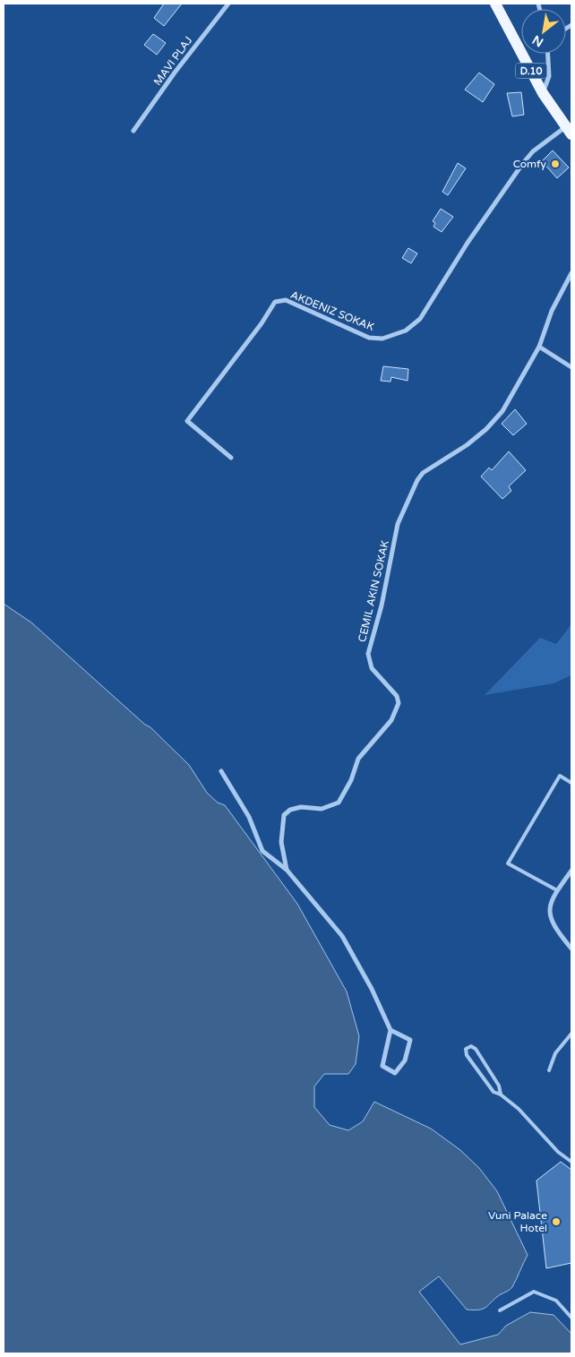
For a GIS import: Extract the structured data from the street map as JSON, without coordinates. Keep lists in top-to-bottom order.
{
  "streets": {
    "main road": ["D.10"],
    "street": ["MAVI PLAJ", "AKDENIZ SOKAK", "CEMIL AKIN SOKAK"]
  },
  "crossings": [
    ["D.10", "AKDENIZ SOKAK"]
  ],
  "places": ["Comfy", "Vuni Palace Hotel"],
  "north": "bottom left"
}
